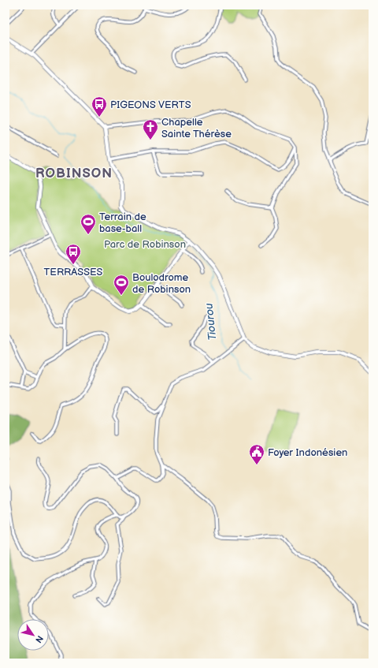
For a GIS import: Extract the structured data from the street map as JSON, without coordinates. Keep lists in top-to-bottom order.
{
  "districts": ["ROBINSON"],
  "water": ["Tiourou"],
  "parks": ["Parc de Robinson"],
  "places": {
    "bus stop": ["PIGEONS VERTS", "TERRASSES"],
    "church": ["Chapelle Sainte Thérèse"],
    "sports": ["Terrain de base-ball", "Boulodrome de Robinson"],
    "public building": ["Foyer Indonésien"]
  },
  "north": "bottom right"
}
